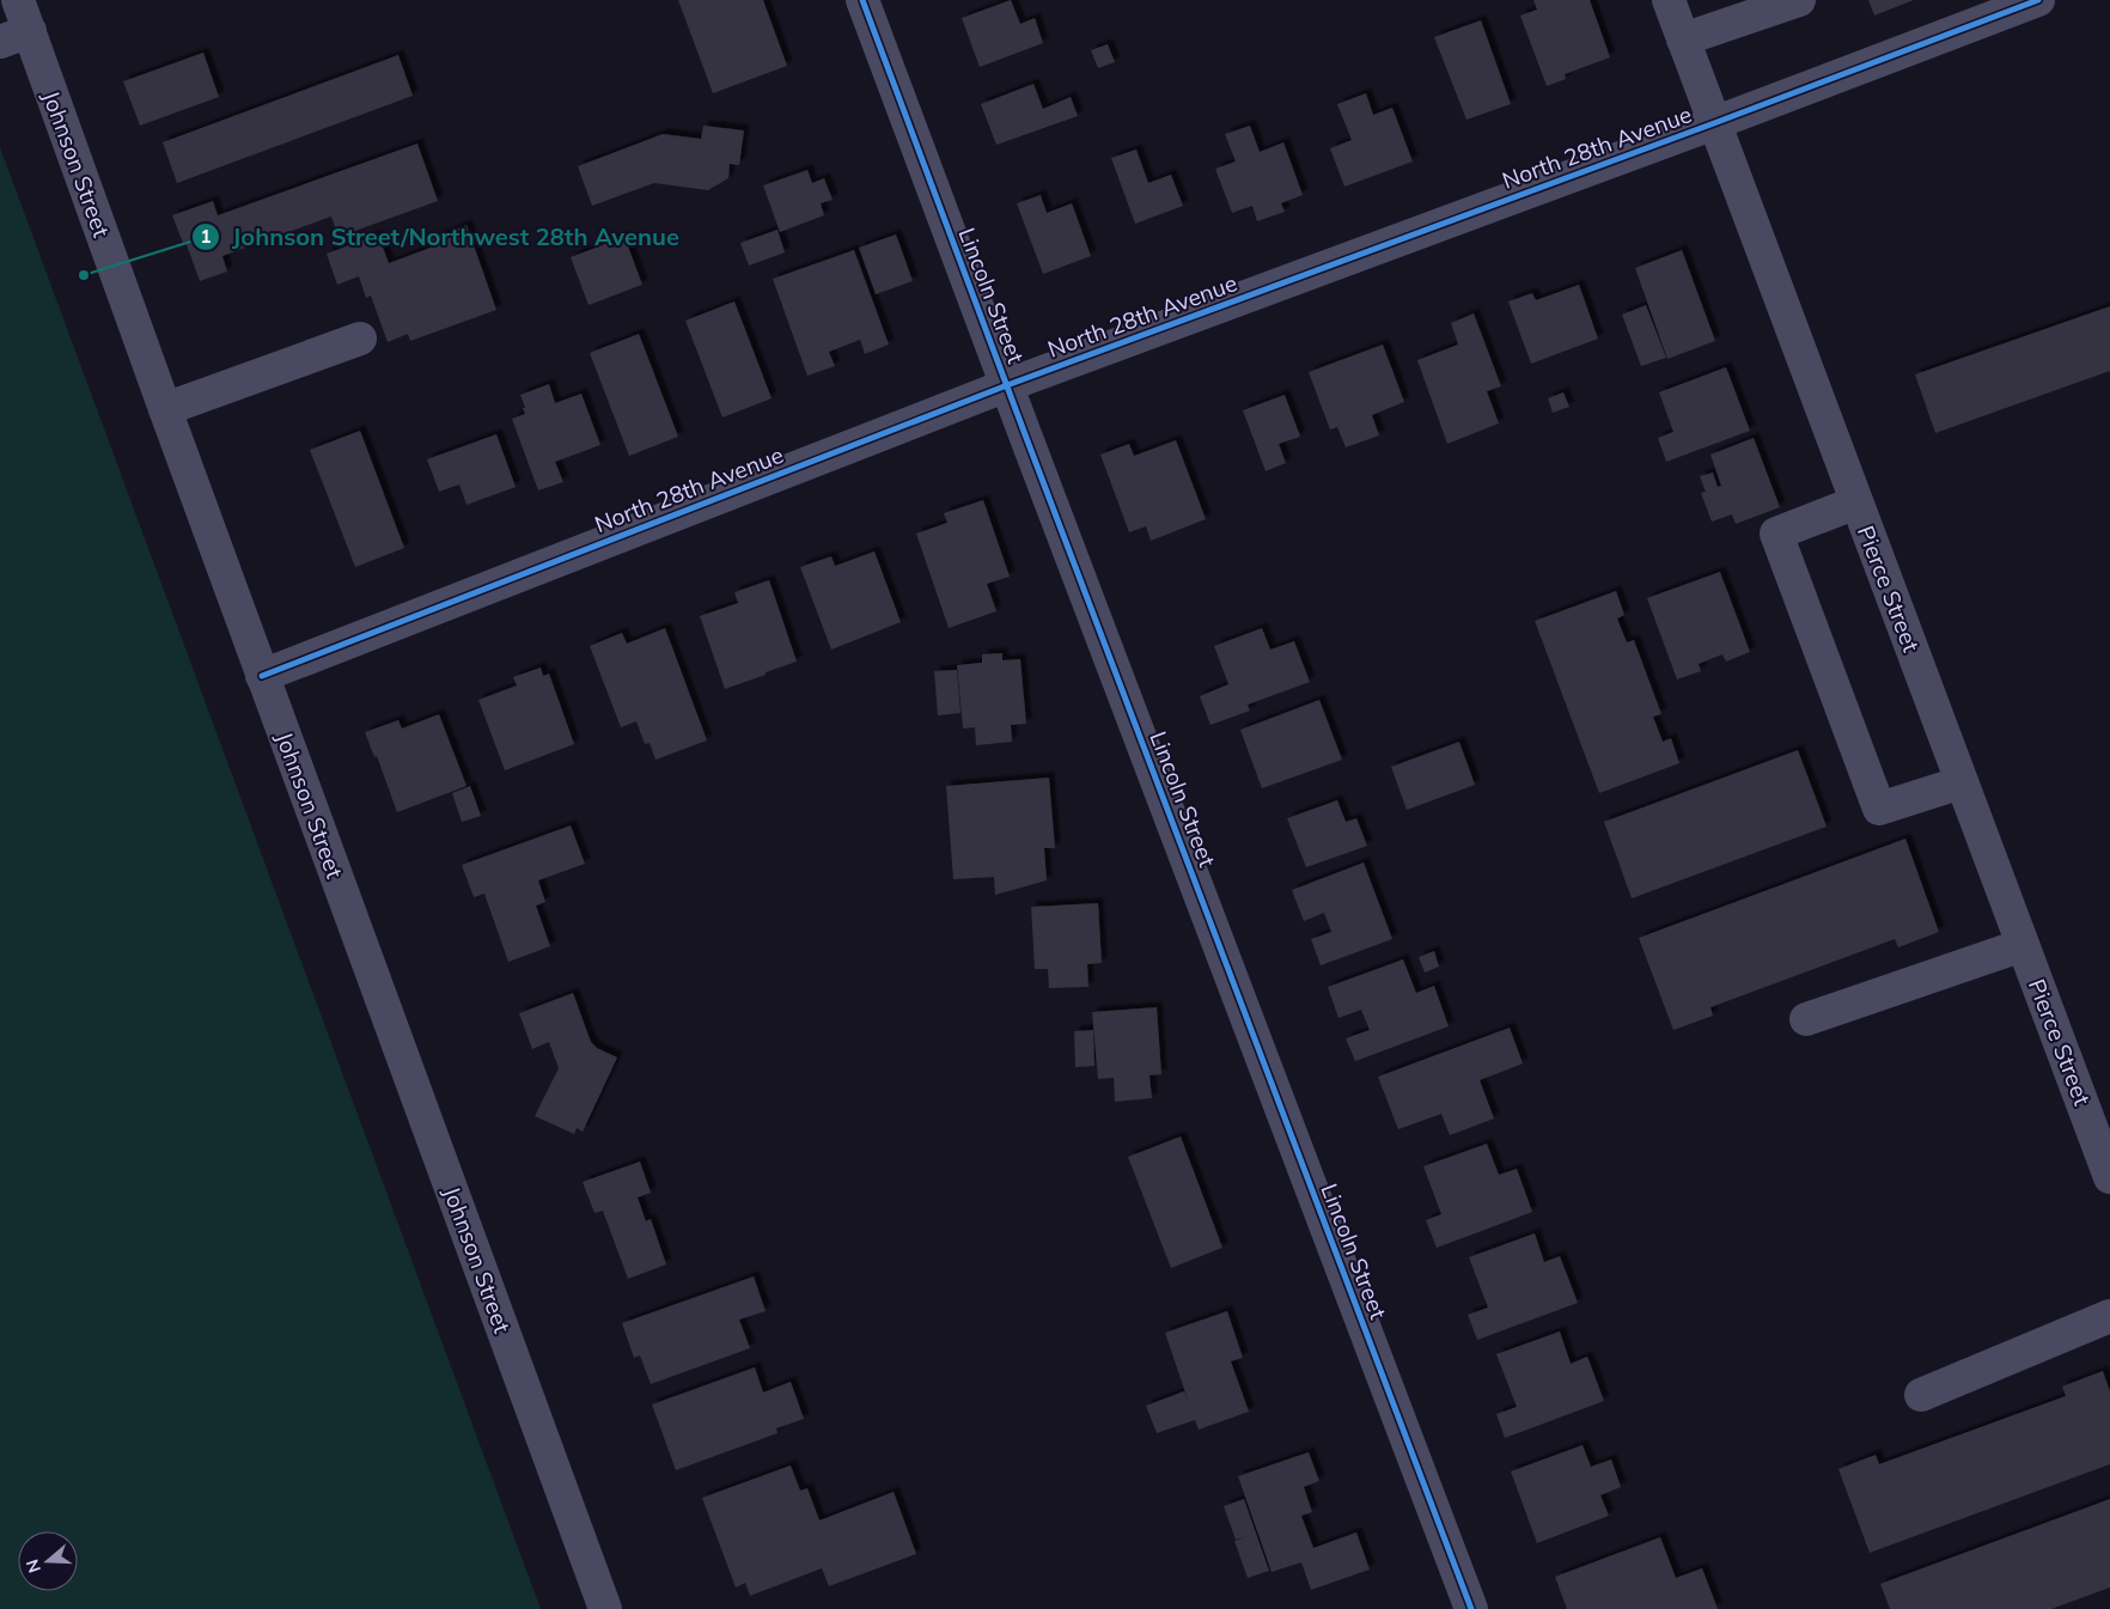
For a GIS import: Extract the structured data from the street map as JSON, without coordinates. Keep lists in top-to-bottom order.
{
  "streets": {
    "street": [
      "North 28th Avenue",
      "Johnson Street",
      "Lincoln Street",
      "Pierce Street"
    ]
  },
  "crossings": [
    ["North 28th Avenue", "Johnson Street"],
    ["North 28th Avenue", "Lincoln Street"],
    ["North 28th Avenue", "Pierce Street"]
  ],
  "places": ["Johnson Street/Northwest 28th Avenue"],
  "north": "left"
}
